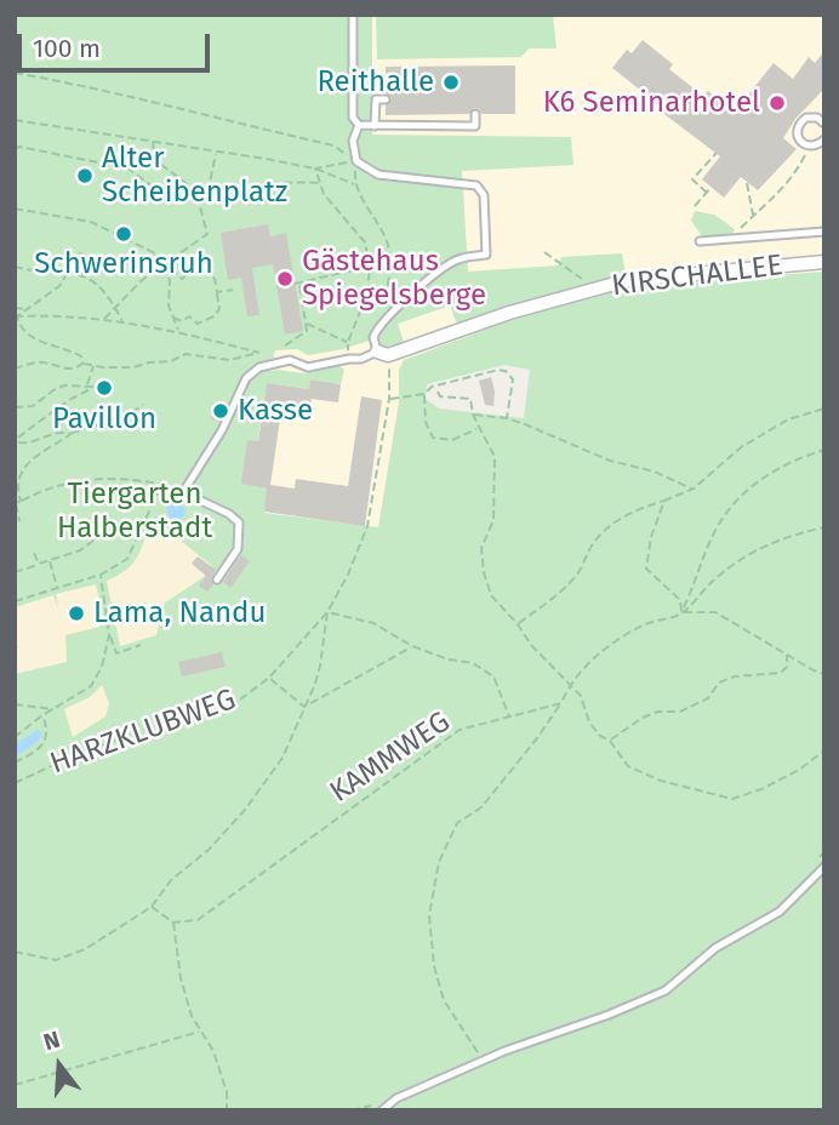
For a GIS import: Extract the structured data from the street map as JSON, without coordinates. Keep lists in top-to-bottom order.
{
  "streets": {
    "street": ["KIRSCHALLEE"],
    "path": ["HARZKLUBWEG", "KAMMWEG"]
  },
  "crossings": [
    ["KIRSCHALLEE", "HARZKLUBWEG"]
  ],
  "parks": ["Tiergarten Halberstadt"],
  "places": [
    "Reithalle",
    "K6 Seminarhotel",
    "Alter Scheibenplatz",
    "Schwerinsruh",
    "Gästehaus Spiegelsberge",
    "Pavillon",
    "Kasse",
    "Lama, Nandu"
  ],
  "scale_bar": "100 m",
  "north": "top"
}
